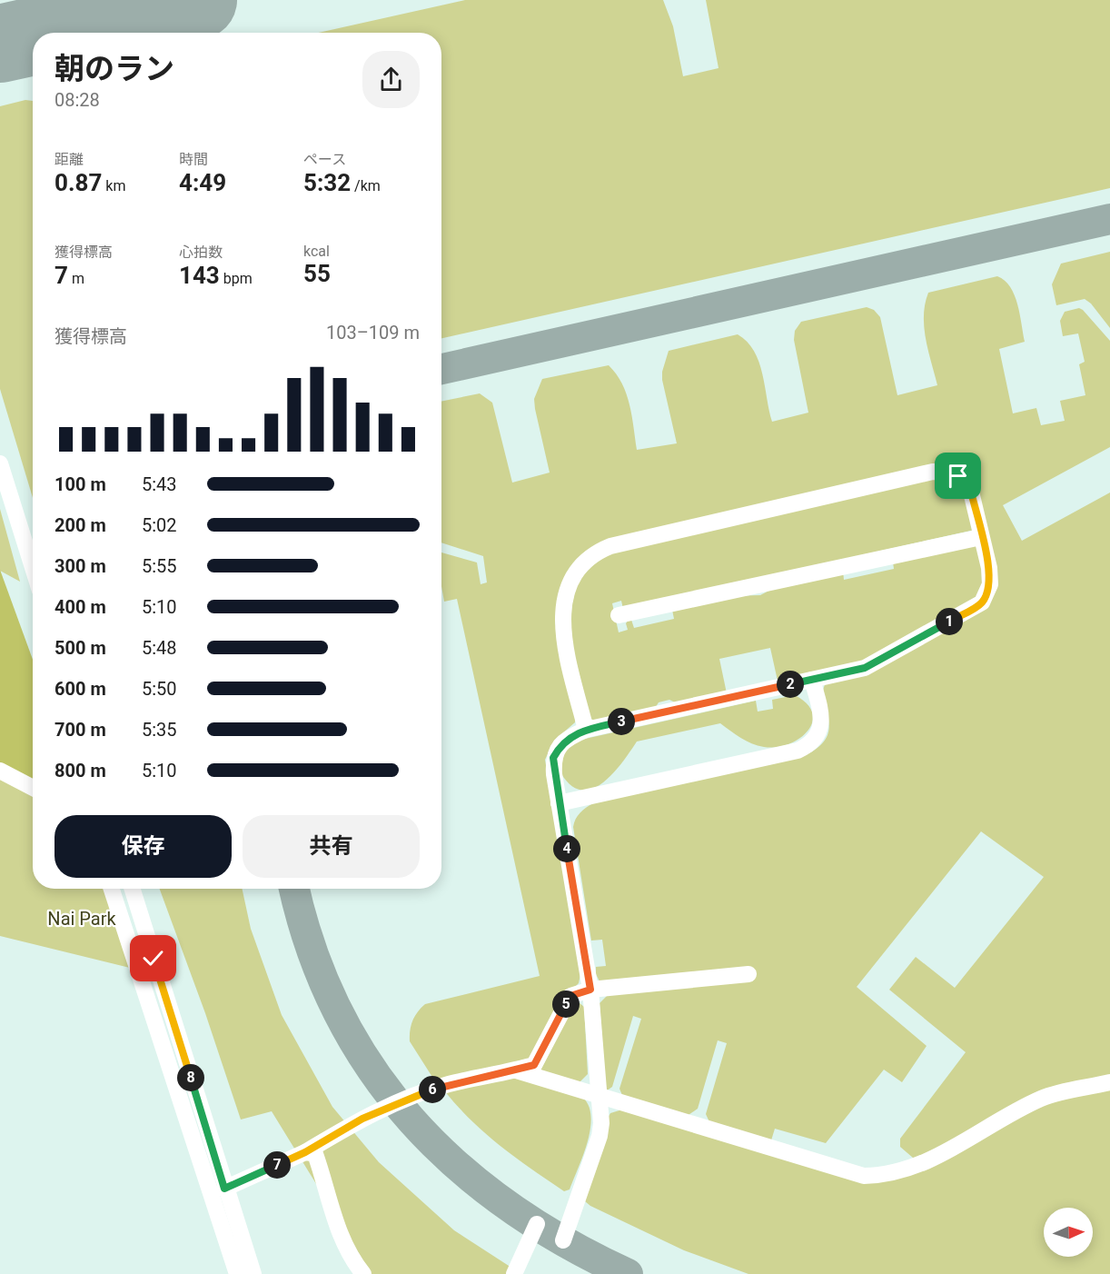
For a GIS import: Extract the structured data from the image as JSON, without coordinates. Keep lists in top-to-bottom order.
{
  "parks": ["Nai Park"],
  "north": "right",
  "page": {
    "heading": ["朝のラン", "08:28"],
    "stats": [
      ["距離", "0.87 km"],
      ["時間", "4:49"],
      ["ペース", "5:32 /km"],
      ["獲得標高", "7 m"],
      ["心拍数", "143 bpm"],
      ["kcal", "55"]
    ],
    "chart": ["獲得標高", "103–109 m"],
    "list": [
      {
        "name": "100 m",
        "note": "5:43"
      },
      {
        "name": "200 m",
        "note": "5:02"
      },
      {
        "name": "300 m",
        "note": "5:55"
      },
      {
        "name": "400 m",
        "note": "5:10"
      },
      {
        "name": "500 m",
        "note": "5:48"
      },
      {
        "name": "600 m",
        "note": "5:50"
      },
      {
        "name": "700 m",
        "note": "5:35"
      },
      {
        "name": "800 m",
        "note": "5:10"
      }
    ],
    "pins": [
      "1",
      "2",
      "3",
      "4",
      "5",
      "8",
      "6",
      "7"
    ],
    "buttons": ["保存", "共有"]
  }
}
